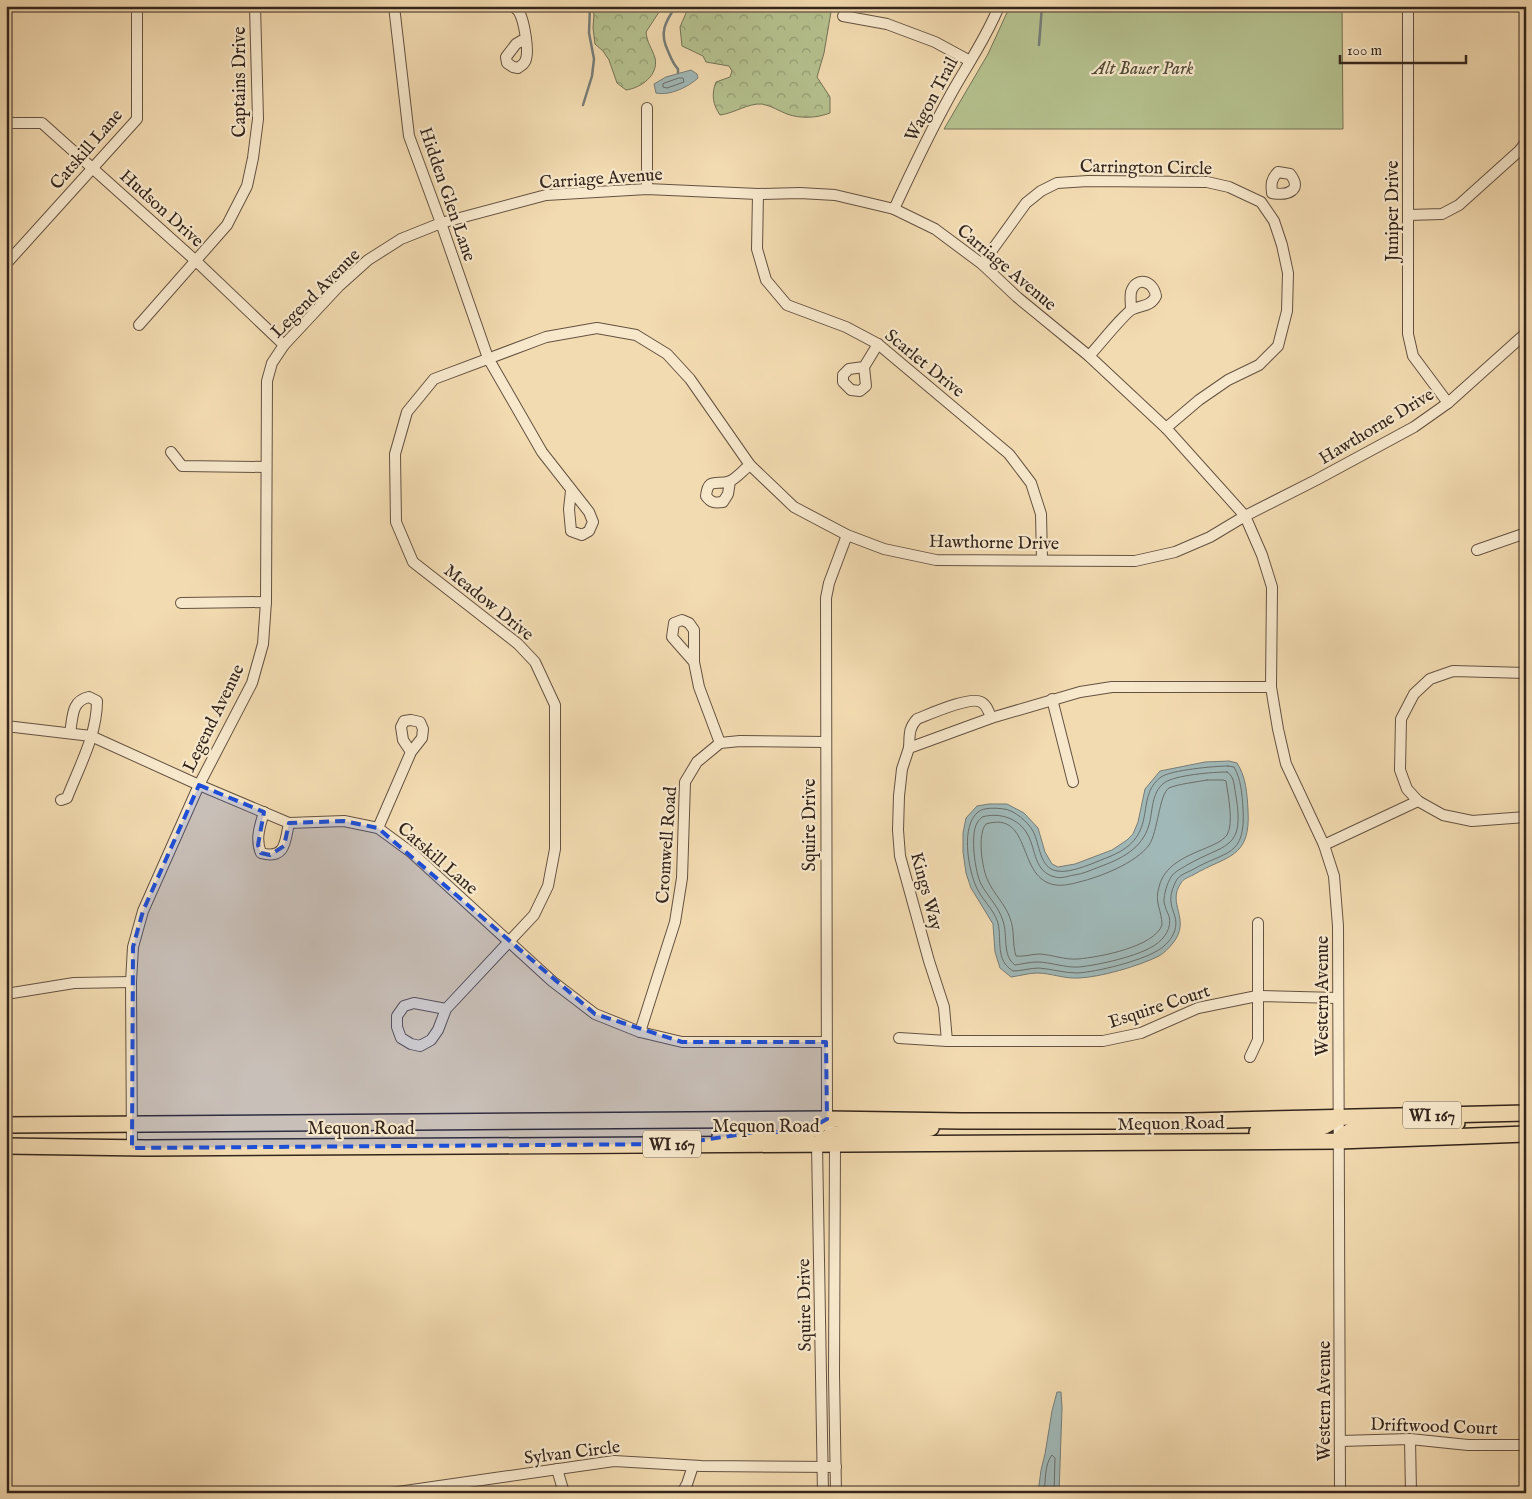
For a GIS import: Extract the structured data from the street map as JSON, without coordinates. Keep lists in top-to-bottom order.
{
  "streets": {
    "main road": ["WI 167", "Mequon Road"],
    "street": [
      "Captains Drive",
      "Wagon Trail",
      "Catskill Lane",
      "Carrington Circle",
      "Carriage Avenue",
      "Hidden Glen Lane",
      "Hudson Drive",
      "Juniper Drive",
      "Legend Avenue",
      "Scarlet Drive",
      "Hawthorne Drive",
      "Meadow Drive",
      "Squire Drive",
      "Cromwell Road",
      "Kings Way",
      "Western Avenue",
      "Esquire Court",
      "Driftwood Court",
      "Sylvan Circle"
    ]
  },
  "crossings": [
    ["Captains Drive", "Hudson Drive"],
    ["Wagon Trail", "Carriage Avenue"],
    ["Catskill Lane", "Hudson Drive"],
    ["Catskill Lane", "Legend Avenue"],
    ["Catskill Lane", "Meadow Drive"],
    ["Catskill Lane", "Squire Drive"],
    ["Catskill Lane", "Cromwell Road"],
    ["Carrington Circle", "Carriage Avenue"],
    ["Carriage Avenue", "Hidden Glen Lane"],
    ["Carriage Avenue", "Legend Avenue"],
    ["Carriage Avenue", "Scarlet Drive"],
    ["Carriage Avenue", "Hawthorne Drive"],
    ["Carriage Avenue", "Western Avenue"],
    ["Hidden Glen Lane", "Legend Avenue"],
    ["Hidden Glen Lane", "Hawthorne Drive"],
    ["Hidden Glen Lane", "Meadow Drive"],
    ["Hudson Drive", "Legend Avenue"],
    ["Juniper Drive", "Hawthorne Drive"],
    ["Legend Avenue", "Mequon Road"],
    ["Scarlet Drive", "Hawthorne Drive"],
    ["Hawthorne Drive", "Meadow Drive"],
    ["Hawthorne Drive", "Squire Drive"],
    ["Hawthorne Drive", "Western Avenue"],
    ["Squire Drive", "Mequon Road"],
    ["Squire Drive", "Sylvan Circle"],
    ["Kings Way", "Esquire Court"],
    ["Western Avenue", "Esquire Court"],
    ["Western Avenue", "Mequon Road"],
    ["Western Avenue", "Driftwood Court"]
  ],
  "parks": ["Alt Bauer Park"],
  "scale_bar": "100 m"
}
